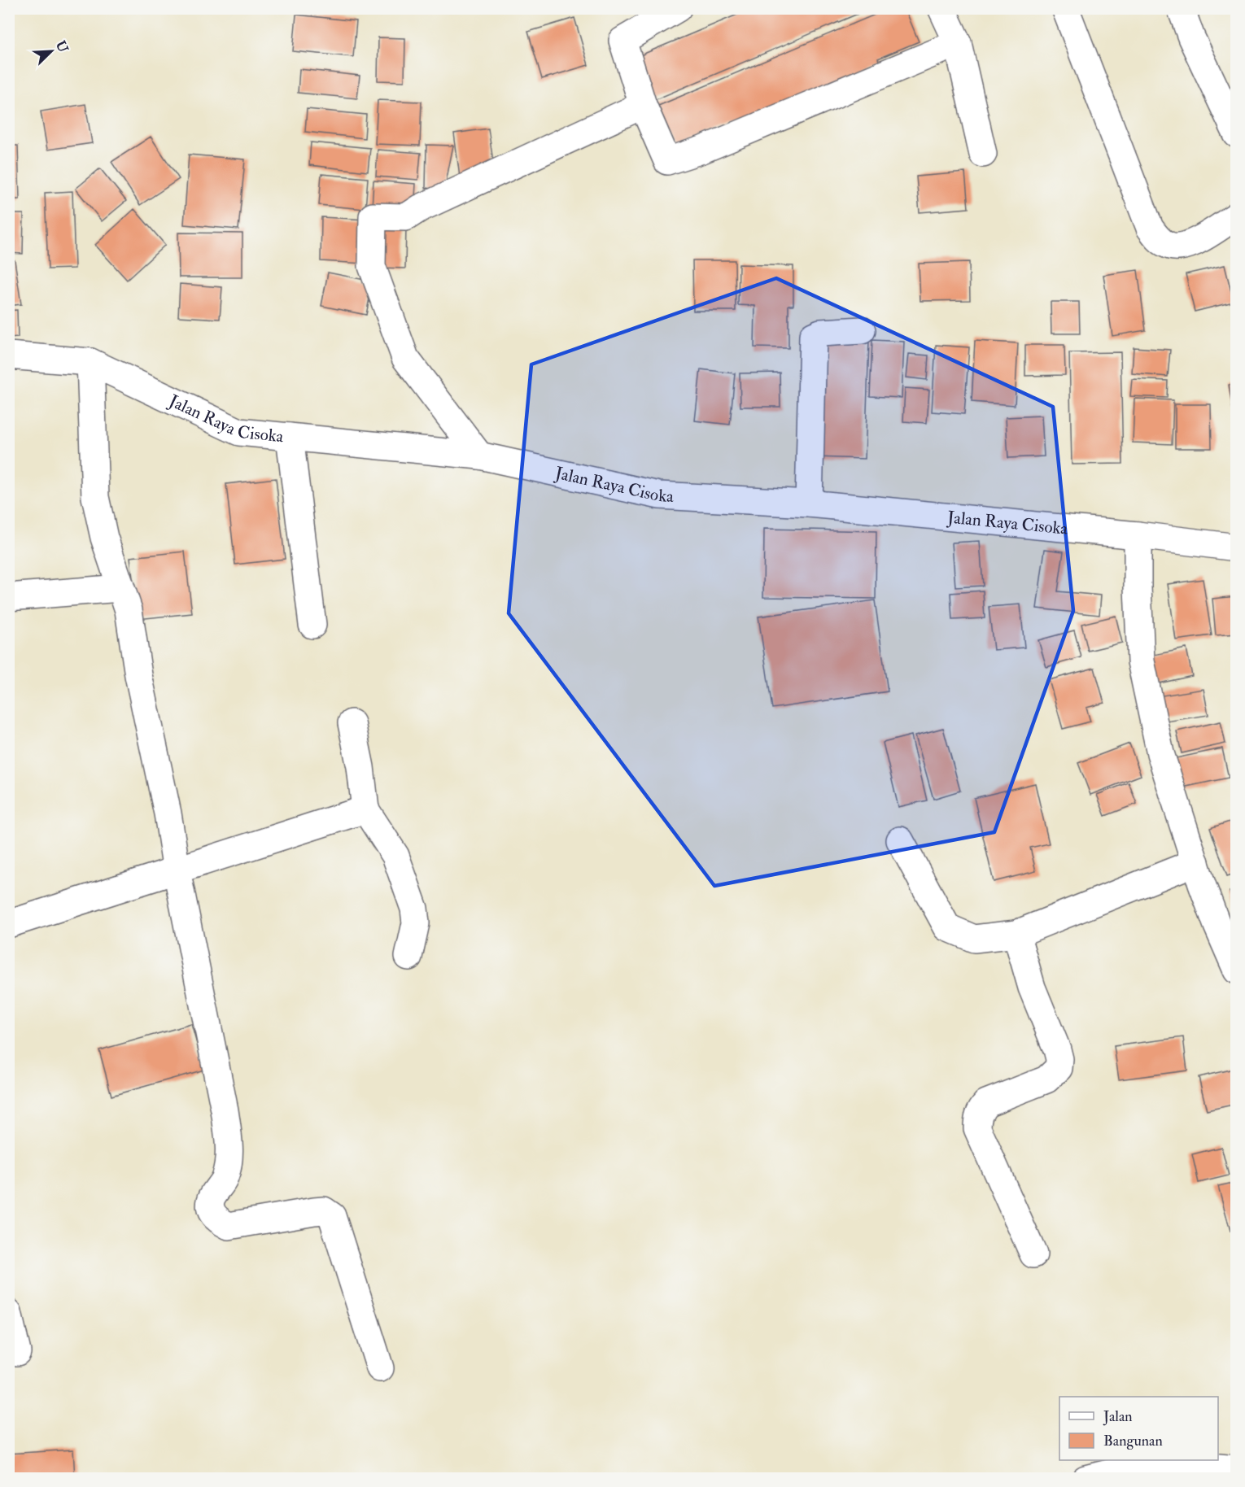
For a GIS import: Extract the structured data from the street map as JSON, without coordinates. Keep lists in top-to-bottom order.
{
  "streets": {
    "street": ["Jalan Raya Cisoka"]
  },
  "legend": ["Jalan", "Bangunan"],
  "north": "top right"
}
